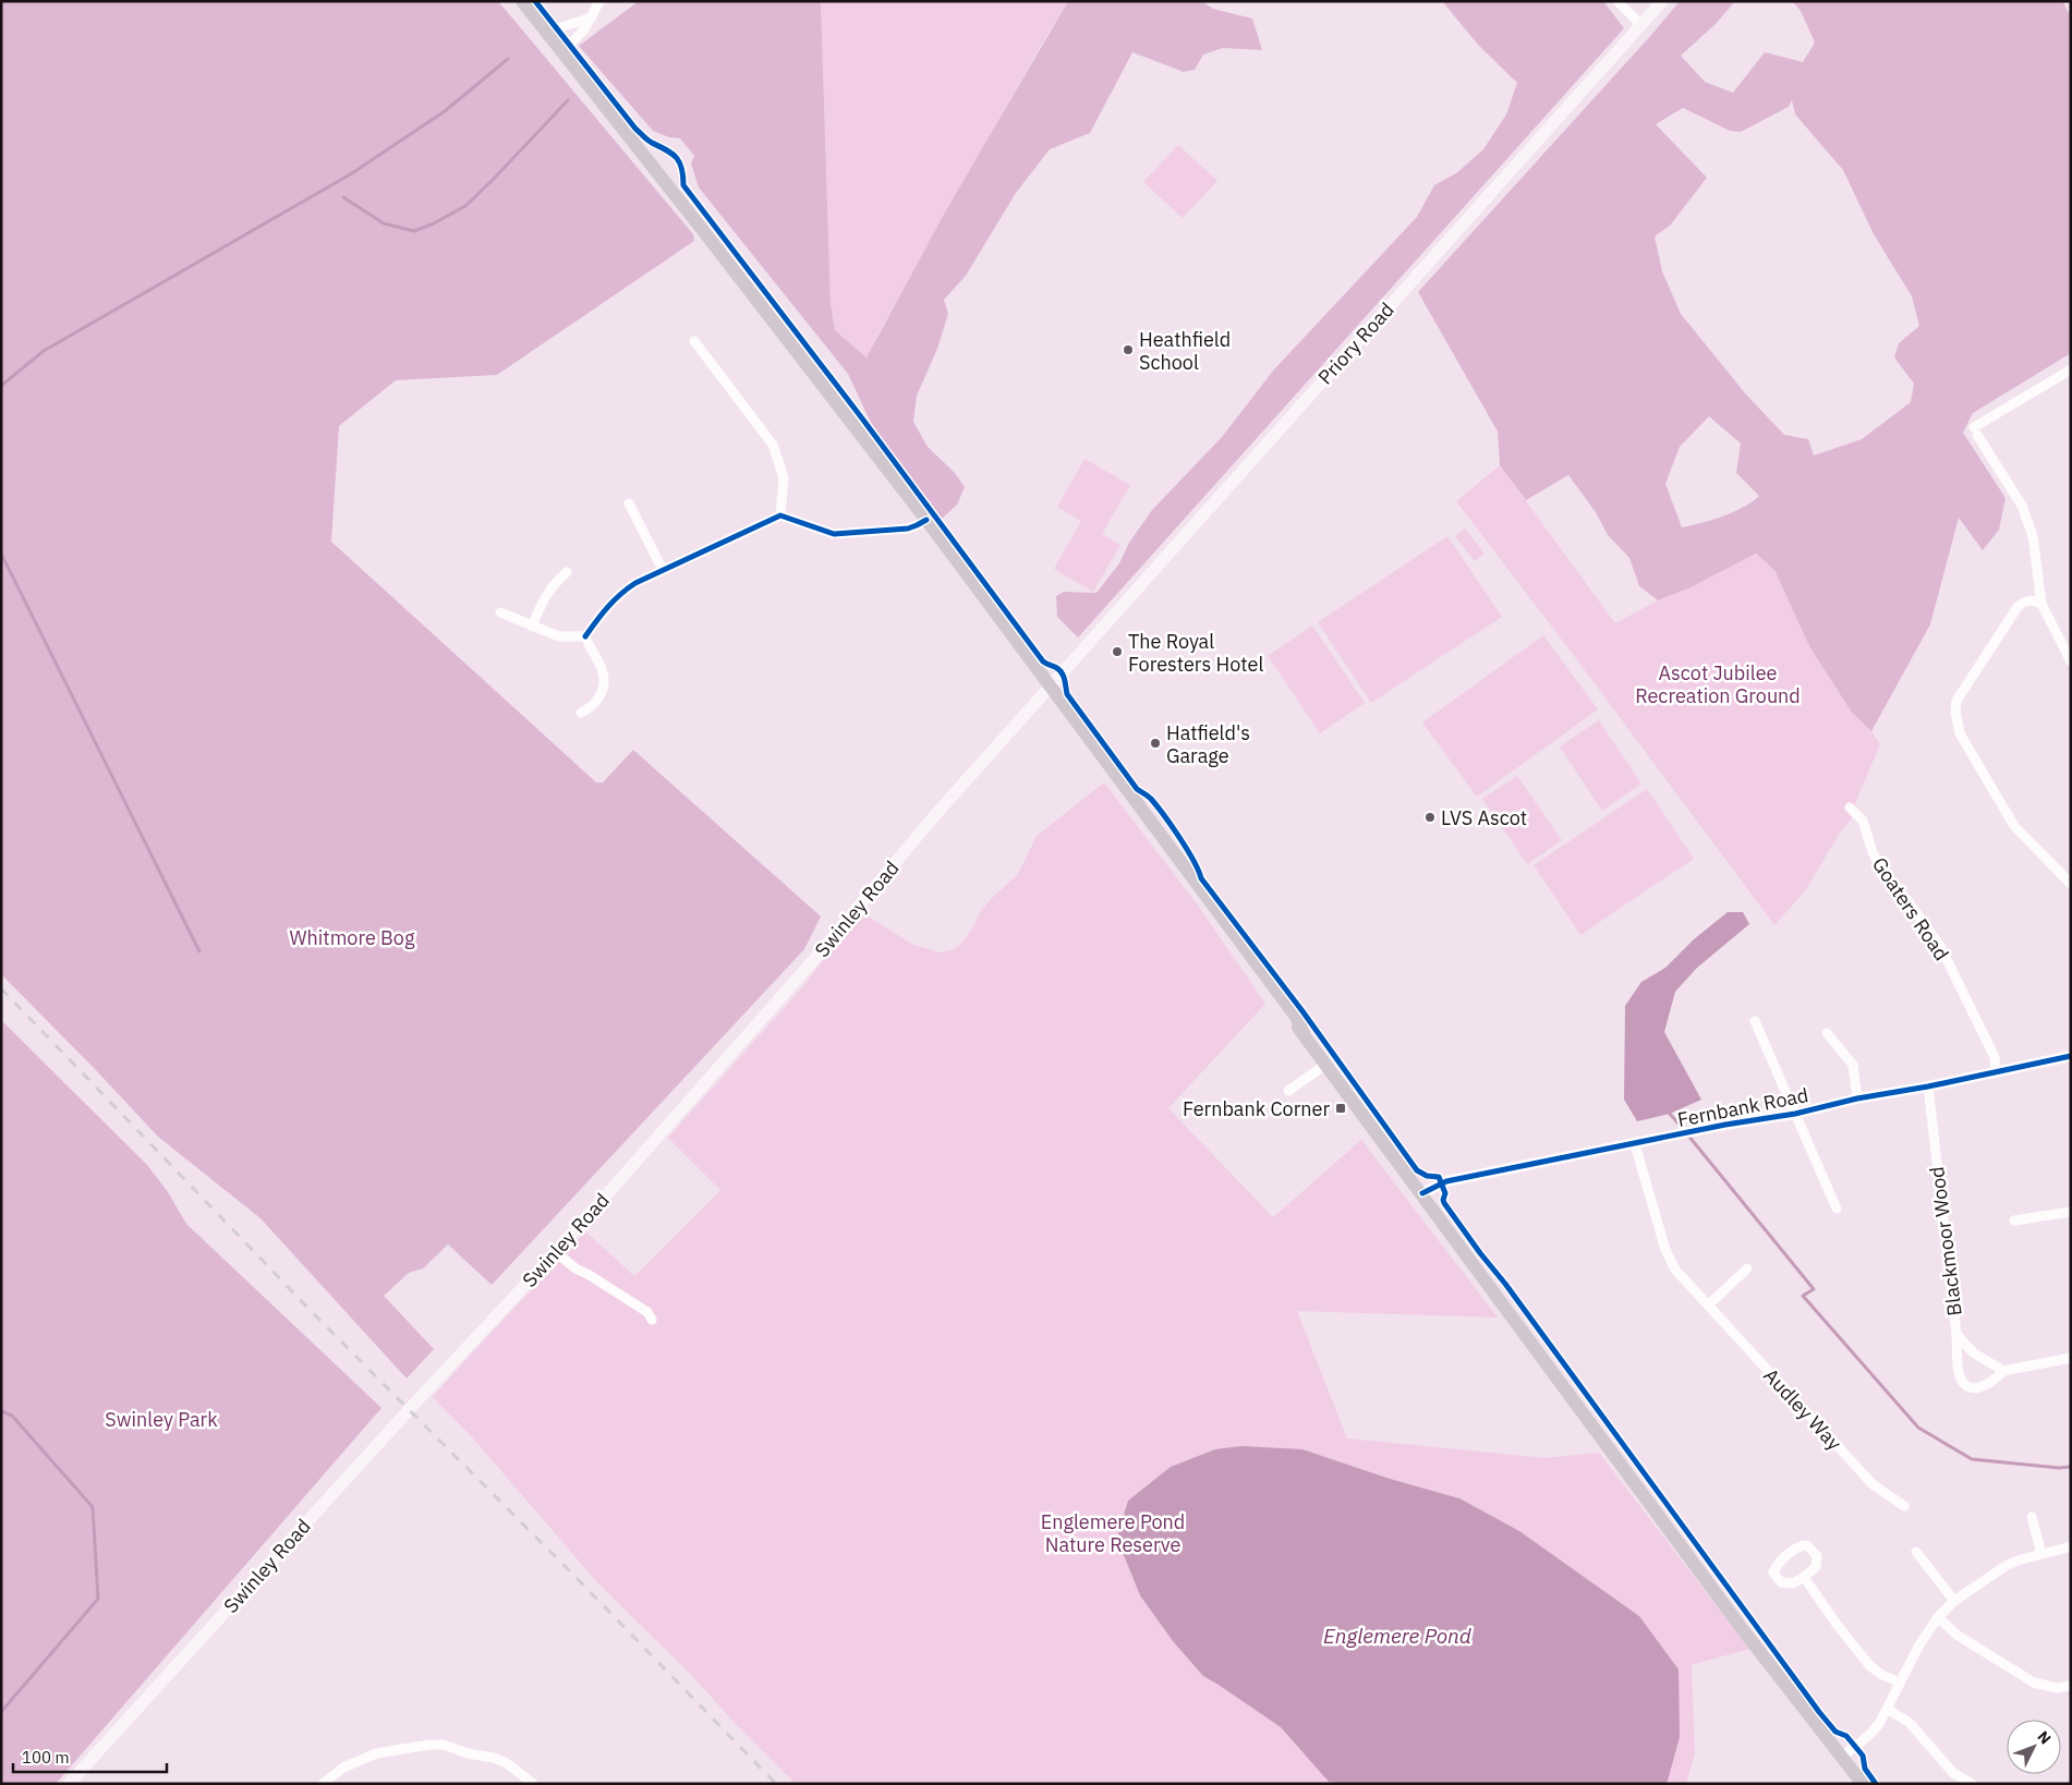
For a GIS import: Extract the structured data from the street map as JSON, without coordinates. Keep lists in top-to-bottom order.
{
  "streets": {
    "main road": ["Priory Road", "Swinley Road"],
    "street": [
      "Goaters Road",
      "Fernbank Road",
      "Blackmoor Wood",
      "Audley Way"
    ]
  },
  "crossings": [
    ["Priory Road", "Swinley Road"],
    ["Goaters Road", "Fernbank Road"],
    ["Fernbank Road", "Blackmoor Wood"],
    ["Fernbank Road", "Audley Way"]
  ],
  "water": ["Englemere Pond"],
  "parks": [
    "Ascot Jubilee Recreation Ground",
    "Whitmore Bog",
    "Swinley Park",
    "Englemere Pond Nature Reserve"
  ],
  "places": {
    "other": [
      "Heathfield School",
      "The Royal Foresters Hotel",
      "Hatfield's Garage",
      "LVS Ascot"
    ],
    "transit": ["Fernbank Corner"]
  },
  "scale_bar": "100 m",
  "north": "top right"
}
